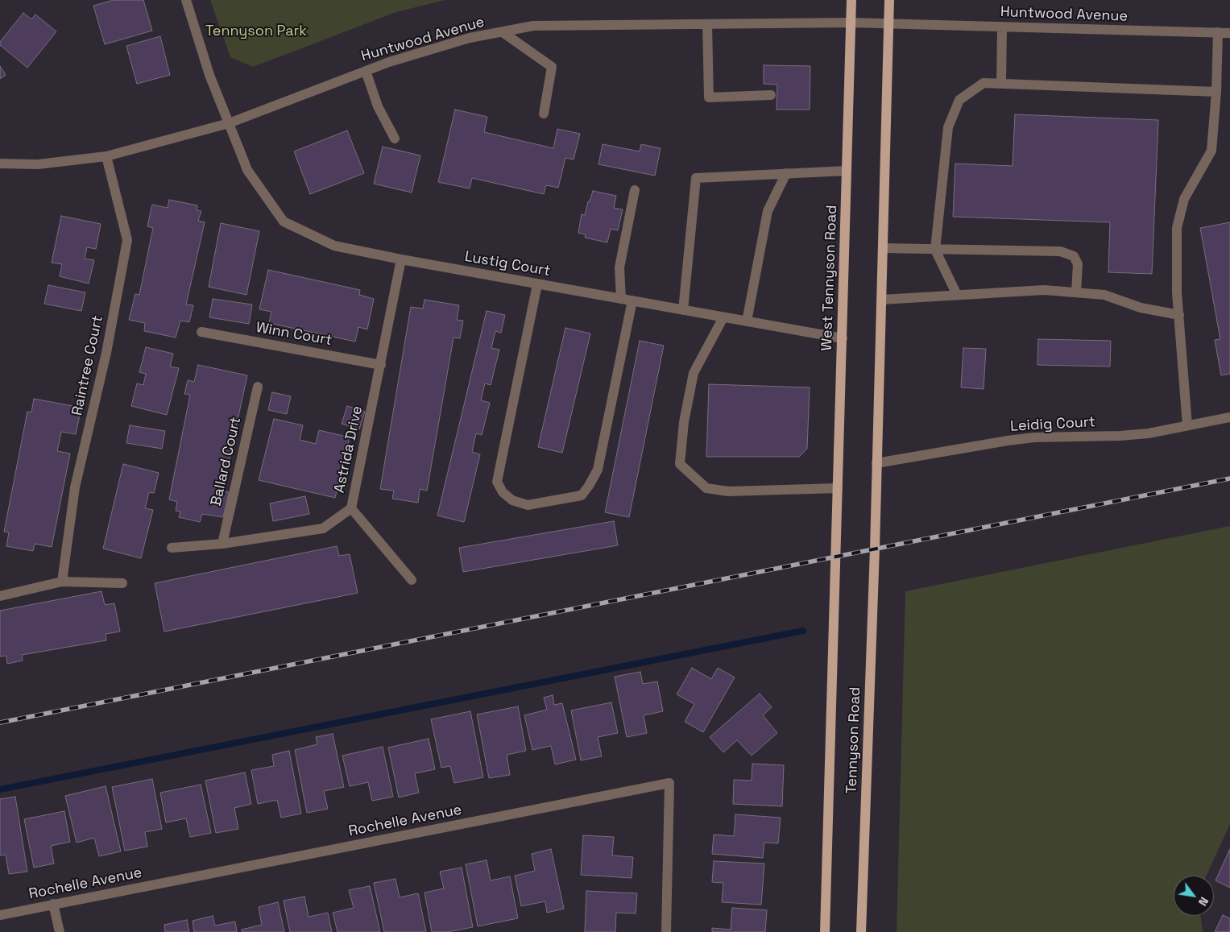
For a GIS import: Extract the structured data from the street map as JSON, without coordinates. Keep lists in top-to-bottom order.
{
  "streets": {
    "main road": ["West Tennyson Road", "Tennyson Road"],
    "street": [
      "Huntwood Avenue",
      "Lustig Court",
      "Winn Court",
      "Raintree Court",
      "Leidig Court",
      "Astrida Drive",
      "Ballard Court",
      "Rochelle Avenue"
    ]
  },
  "crossings": [
    ["Huntwood Avenue", "Lustig Court"],
    ["Huntwood Avenue", "West Tennyson Road"],
    ["Huntwood Avenue", "Raintree Court"],
    ["Lustig Court", "West Tennyson Road"],
    ["Lustig Court", "Astrida Drive"],
    ["West Tennyson Road", "Tennyson Road"],
    ["Winn Court", "Astrida Drive"],
    ["Leidig Court", "Tennyson Road"],
    ["Astrida Drive", "Ballard Court"]
  ],
  "parks": ["Tennyson Park"],
  "north": "bottom right"
}
